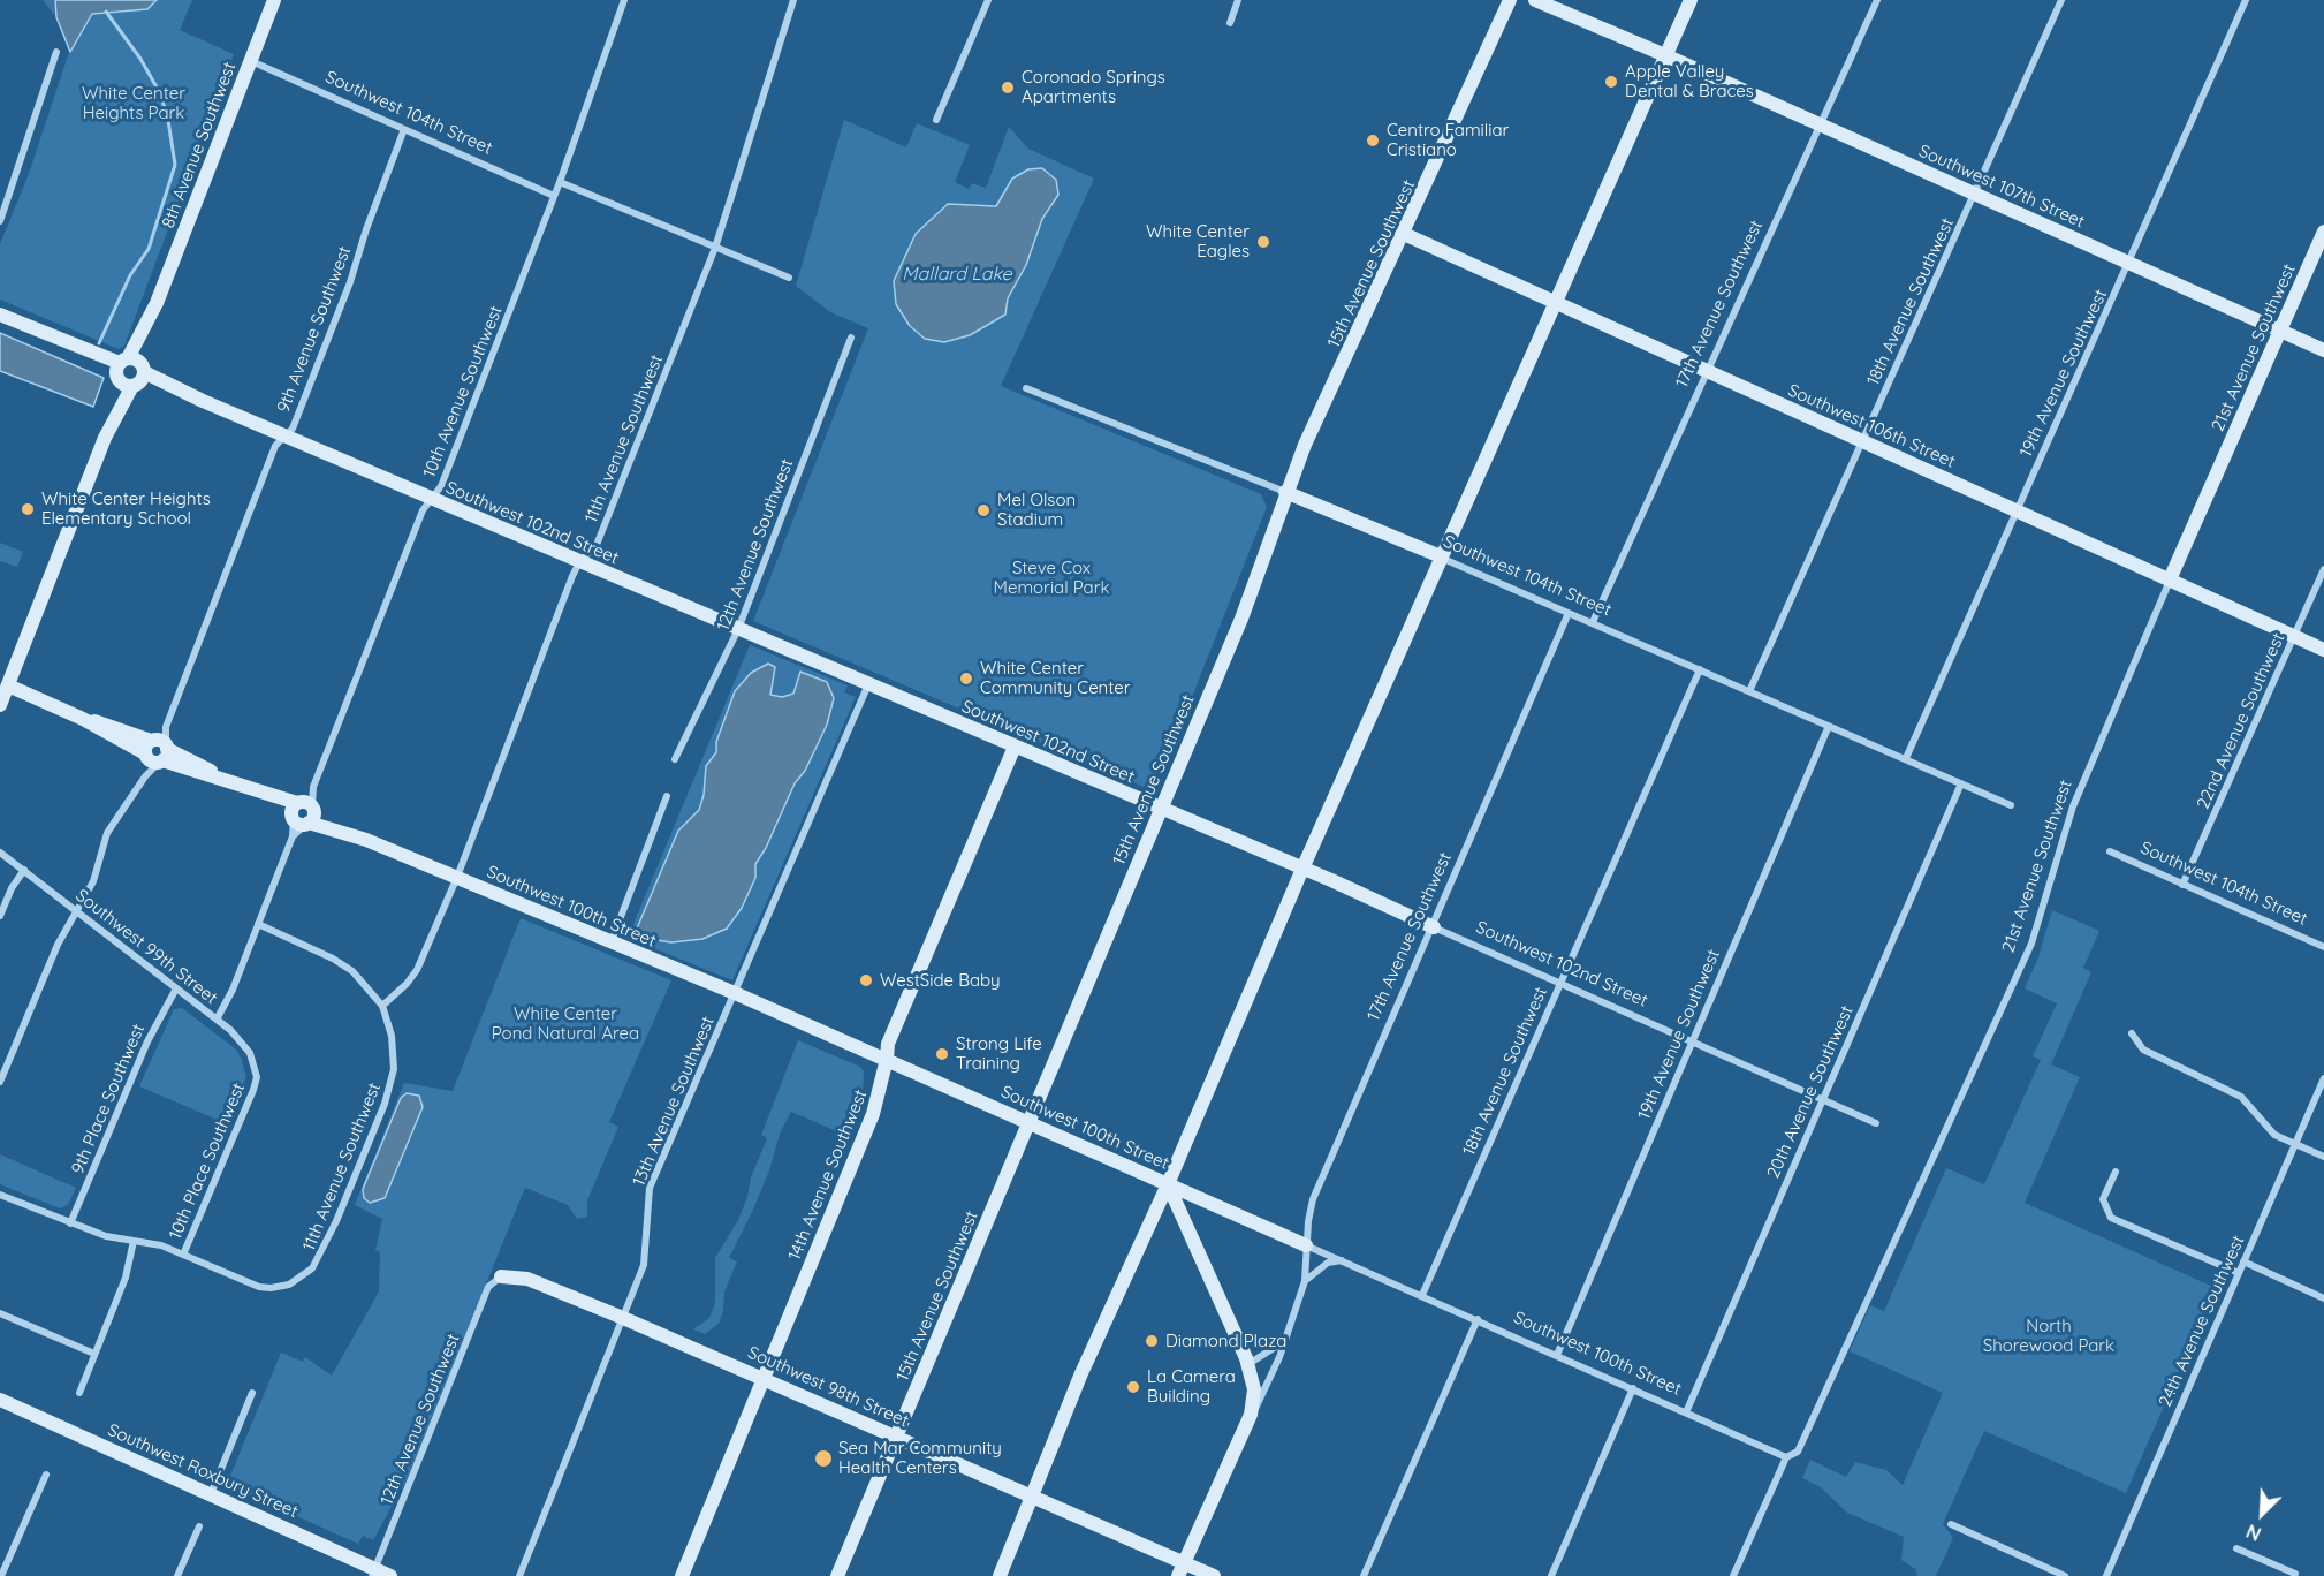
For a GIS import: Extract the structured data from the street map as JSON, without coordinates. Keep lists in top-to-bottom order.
{
  "streets": {
    "street": [
      "Southwest 104th Street",
      "8th Avenue Southwest",
      "Southwest 107th Street",
      "15th Avenue Southwest",
      "18th Avenue Southwest",
      "17th Avenue Southwest",
      "9th Avenue Southwest",
      "21st Avenue Southwest",
      "19th Avenue Southwest",
      "10th Avenue Southwest",
      "Southwest 106th Street",
      "11th Avenue Southwest",
      "Southwest 102nd Street",
      "12th Avenue Southwest",
      "22nd Avenue Southwest",
      "Southwest 100th Street",
      "Southwest 99th Street",
      "20th Avenue Southwest",
      "9th Place Southwest",
      "13th Avenue Southwest",
      "10th Place Southwest",
      "14th Avenue Southwest",
      "24th Avenue Southwest",
      "Southwest 98th Street",
      "Southwest Roxbury Street"
    ]
  },
  "crossings": [
    ["Southwest 104th Street", "8th Avenue Southwest"],
    ["Southwest 104th Street", "15th Avenue Southwest"],
    ["Southwest 104th Street", "18th Avenue Southwest"],
    ["Southwest 104th Street", "17th Avenue Southwest"],
    ["Southwest 104th Street", "9th Avenue Southwest"],
    ["Southwest 104th Street", "19th Avenue Southwest"],
    ["Southwest 104th Street", "10th Avenue Southwest"],
    ["Southwest 104th Street", "22nd Avenue Southwest"],
    ["Southwest 104th Street", "20th Avenue Southwest"],
    ["8th Avenue Southwest", "Southwest 102nd Street"],
    ["8th Avenue Southwest", "Southwest 100th Street"],
    ["Southwest 107th Street", "18th Avenue Southwest"],
    ["Southwest 107th Street", "17th Avenue Southwest"],
    ["Southwest 107th Street", "21st Avenue Southwest"],
    ["Southwest 107th Street", "19th Avenue Southwest"],
    ["15th Avenue Southwest", "Southwest 106th Street"],
    ["15th Avenue Southwest", "Southwest 102nd Street"],
    ["15th Avenue Southwest", "Southwest 100th Street"],
    ["15th Avenue Southwest", "Southwest 98th Street"],
    ["18th Avenue Southwest", "Southwest 106th Street"],
    ["18th Avenue Southwest", "Southwest 102nd Street"],
    ["18th Avenue Southwest", "Southwest 100th Street"],
    ["17th Avenue Southwest", "Southwest 106th Street"],
    ["17th Avenue Southwest", "Southwest 102nd Street"],
    ["17th Avenue Southwest", "Southwest 100th Street"],
    ["17th Avenue Southwest", "Southwest 98th Street"],
    ["9th Avenue Southwest", "Southwest 102nd Street"],
    ["9th Avenue Southwest", "Southwest 100th Street"],
    ["9th Avenue Southwest", "Southwest 99th Street"],
    ["21st Avenue Southwest", "Southwest 106th Street"],
    ["21st Avenue Southwest", "Southwest 100th Street"],
    ["19th Avenue Southwest", "Southwest 106th Street"],
    ["19th Avenue Southwest", "Southwest 102nd Street"],
    ["19th Avenue Southwest", "Southwest 100th Street"],
    ["10th Avenue Southwest", "Southwest 102nd Street"],
    ["10th Avenue Southwest", "Southwest 100th Street"],
    ["10th Avenue Southwest", "Southwest 99th Street"],
    ["Southwest 106th Street", "22nd Avenue Southwest"],
    ["11th Avenue Southwest", "Southwest 102nd Street"],
    ["11th Avenue Southwest", "Southwest 100th Street"],
    ["11th Avenue Southwest", "10th Place Southwest"],
    ["Southwest 102nd Street", "12th Avenue Southwest"],
    ["Southwest 102nd Street", "20th Avenue Southwest"],
    ["Southwest 102nd Street", "13th Avenue Southwest"],
    ["Southwest 102nd Street", "14th Avenue Southwest"],
    ["12th Avenue Southwest", "Southwest 98th Street"],
    ["12th Avenue Southwest", "Southwest Roxbury Street"],
    ["Southwest 100th Street", "20th Avenue Southwest"],
    ["Southwest 100th Street", "13th Avenue Southwest"],
    ["Southwest 100th Street", "14th Avenue Southwest"],
    ["Southwest 99th Street", "9th Place Southwest"],
    ["Southwest 99th Street", "10th Place Southwest"],
    ["13th Avenue Southwest", "Southwest 98th Street"],
    ["14th Avenue Southwest", "Southwest 98th Street"]
  ],
  "water": ["Mallard Lake"],
  "parks": [
    "White Center Heights Park",
    "Steve Cox Memorial Park",
    "White Center Pond Natural Area",
    "North Shorewood Park"
  ],
  "places": [
    "Apple Valley Dental & Braces",
    "Coronado Springs Apartments",
    "Centro Familiar Cristiano",
    "White Center Eagles",
    "White Center Heights Elementary School",
    "Mel Olson Stadium",
    "White Center Community Center",
    "WestSide Baby",
    "Strong Life Training",
    "Diamond Plaza",
    "La Camera Building",
    "Sea Mar Community Health Centers"
  ],
  "north": "bottom left"
}
